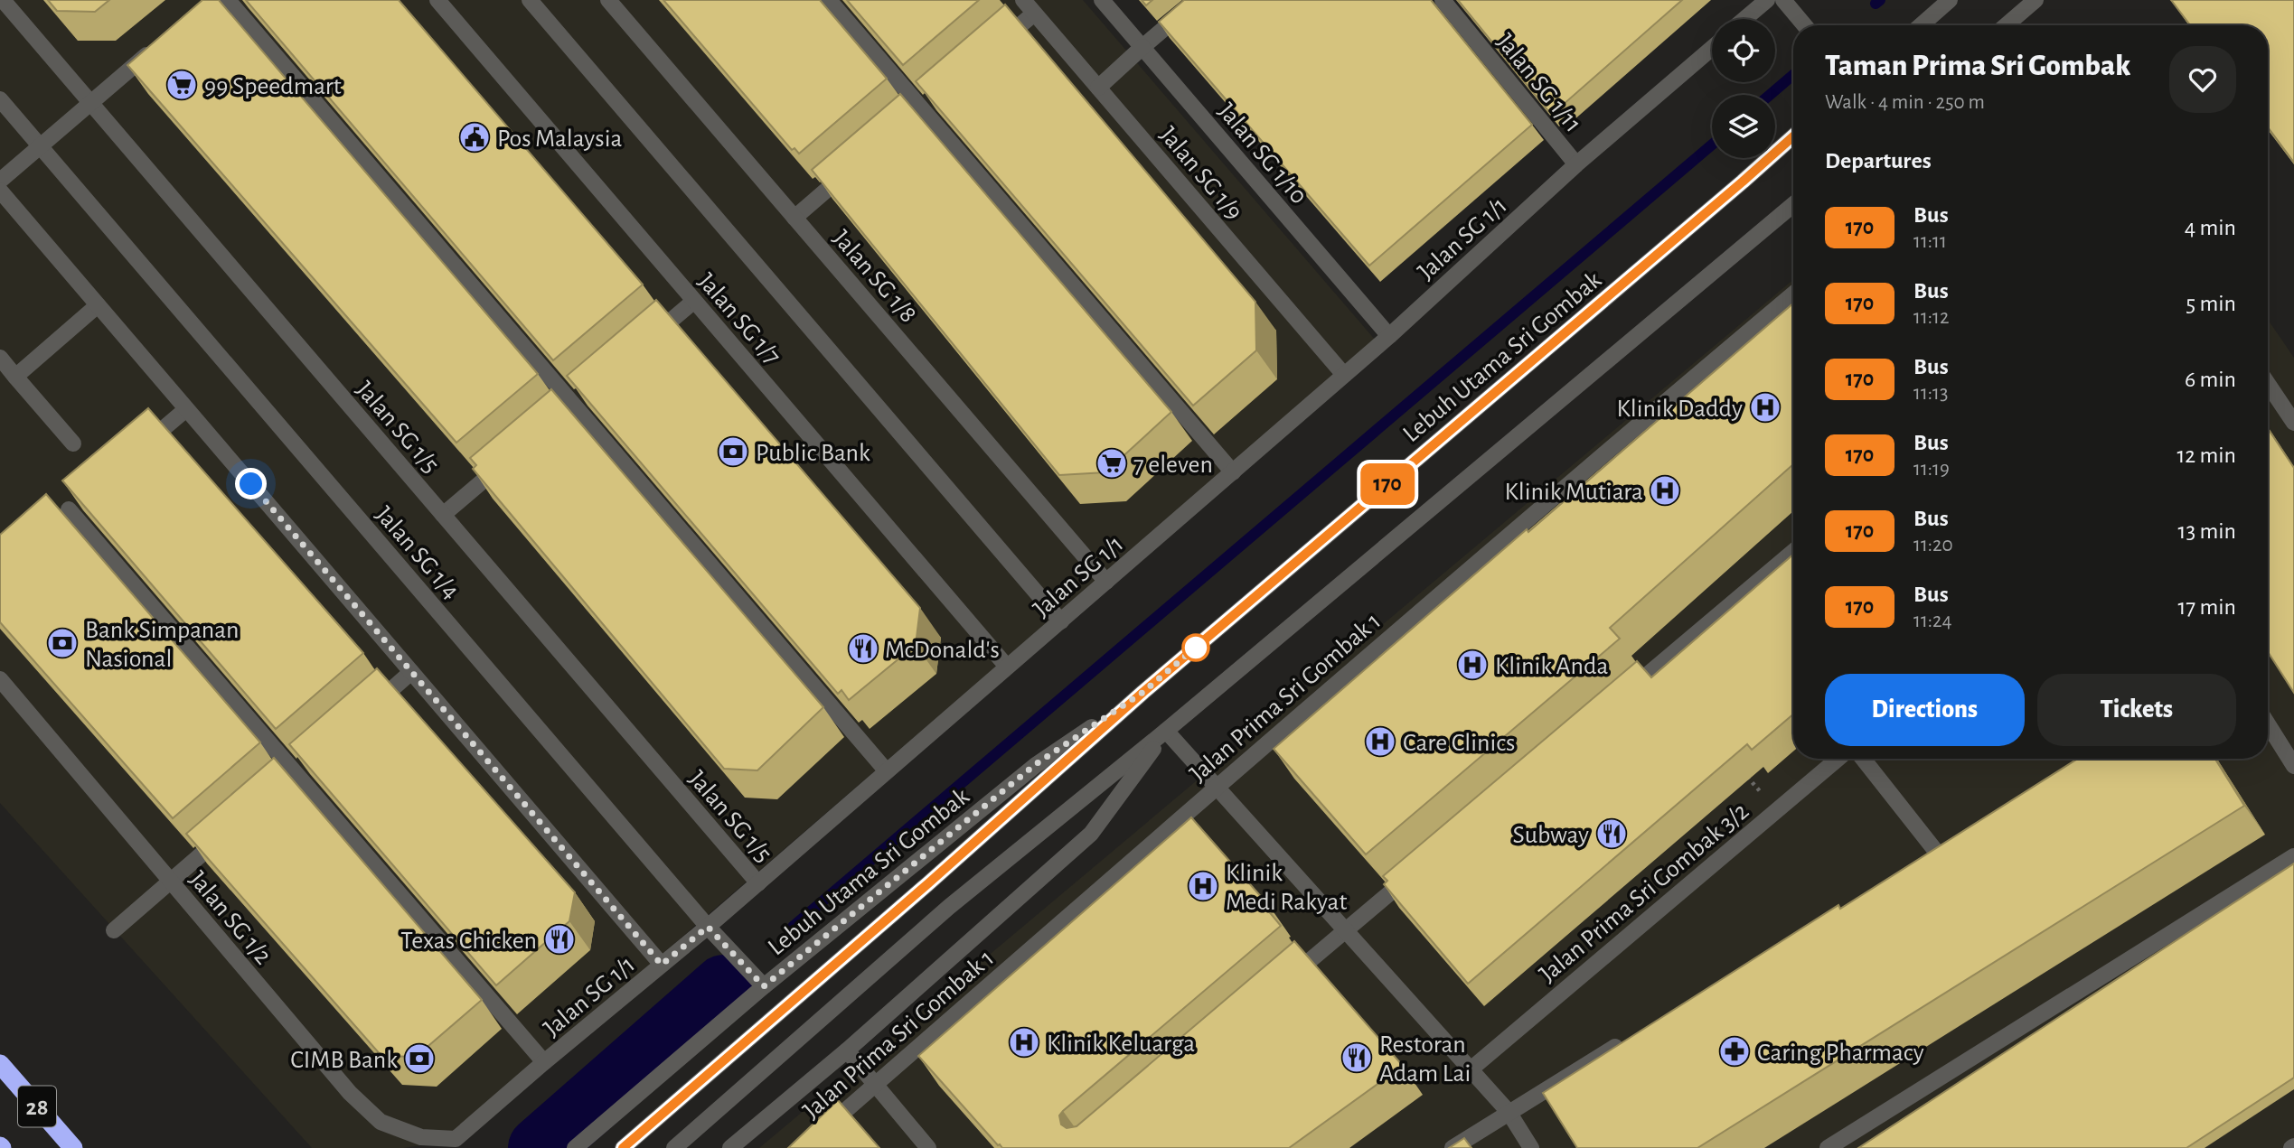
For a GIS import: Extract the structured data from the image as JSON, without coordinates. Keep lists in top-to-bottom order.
{
  "streets": {
    "highway": ["28"],
    "street": [
      "Jalan SG 1/11",
      "Jalan SG 1/10",
      "Jalan SG 1/9",
      "Jalan SG 1/1",
      "Jalan SG 1/8",
      "Jalan SG 1/7",
      "Lebuh Utama Sri Gombak",
      "Jalan SG 1/5",
      "Jalan SG 1/4",
      "Jalan Prima Sri Gombak 1",
      "Jalan Prima Sri Gombak 3/2",
      "Jalan SG 1/2"
    ]
  },
  "crossings": [
    ["Jalan SG 1/11", "Jalan SG 1/1"],
    ["Jalan SG 1/10", "Jalan SG 1/1"],
    ["Jalan SG 1/9", "Jalan SG 1/1"],
    ["Jalan SG 1/1", "Jalan SG 1/8"],
    ["Jalan SG 1/1", "Jalan SG 1/7"],
    ["Jalan SG 1/1", "Jalan SG 1/5"],
    ["Jalan SG 1/1", "Jalan SG 1/4"],
    ["Jalan SG 1/1", "Jalan SG 1/2"],
    ["Lebuh Utama Sri Gombak", "Jalan SG 1/4"]
  ],
  "places": {
    "supermarket": ["99 Speedmart", "7 eleven"],
    "public building": ["Pos Malaysia"],
    "hospital": [
      "Klinik Daddy",
      "Klinik Mutiara",
      "Klinik Anda",
      "Care Clinics",
      "Klinik Medi Rakyat",
      "Klinik Keluarga"
    ],
    "bank": ["Public Bank", "Bank Simpanan Nasional", "CIMB Bank"],
    "restaurant": [
      "McDonald's",
      "Subway",
      "Texas Chicken",
      "Restoran Adam Lai"
    ],
    "pharmacy": ["Caring Pharmacy"]
  },
  "lines": ["bus line 170"],
  "page": {
    "on_map": "170",
    "heading": [
      ["Taman Prima Sri Gombak", "Walk · 4 min · 250 m"],
      "Departures"
    ],
    "list": [
      {
        "mark": "170",
        "name": "Bus",
        "note": "11:11",
        "value": "4 min"
      },
      {
        "mark": "170",
        "name": "Bus",
        "note": "11:12",
        "value": "5 min"
      },
      {
        "mark": "170",
        "name": "Bus",
        "note": "11:13",
        "value": "6 min"
      },
      {
        "mark": "170",
        "name": "Bus",
        "note": "11:19",
        "value": "12 min"
      },
      {
        "mark": "170",
        "name": "Bus",
        "note": "11:20",
        "value": "13 min"
      },
      {
        "mark": "170",
        "name": "Bus",
        "note": "11:24",
        "value": "17 min"
      }
    ],
    "buttons": ["Directions", "Tickets"]
  }
}
